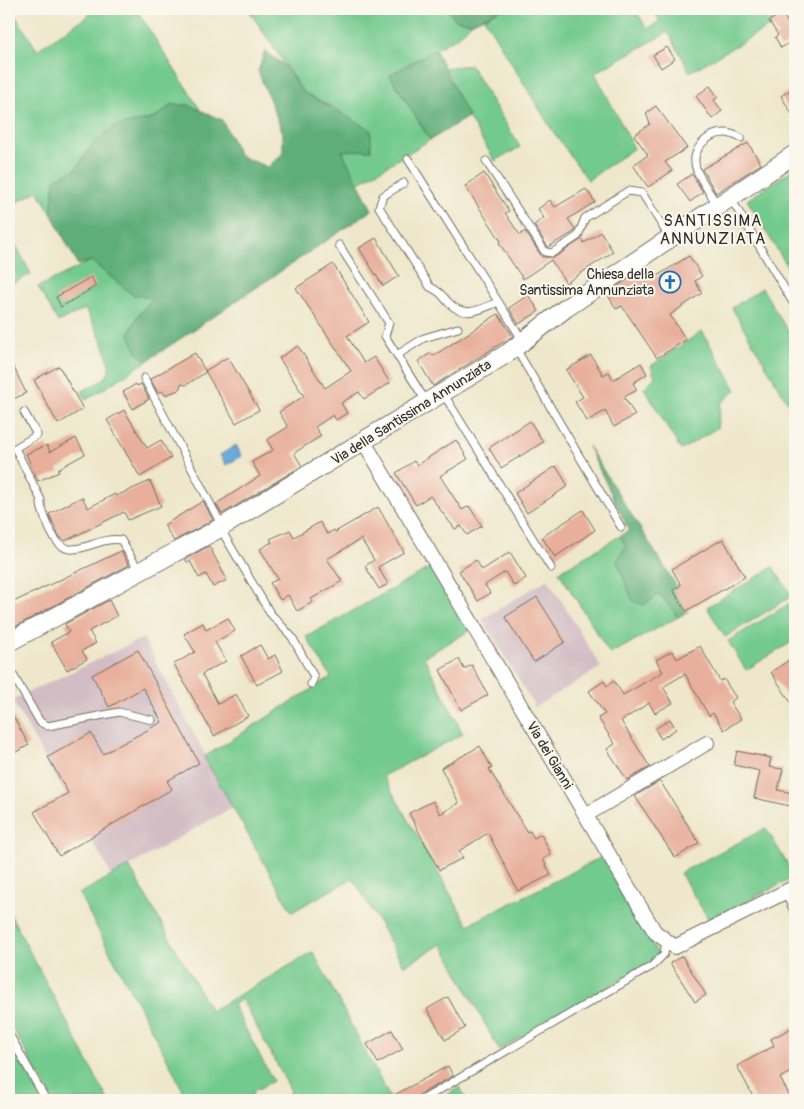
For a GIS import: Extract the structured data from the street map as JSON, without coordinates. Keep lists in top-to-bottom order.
{
  "streets": {
    "street": ["Via della Santissima Annunziata", "Via dei Gianni"]
  },
  "crossings": [
    ["Via della Santissima Annunziata", "Via dei Gianni"]
  ],
  "districts": ["SANTISSIMA ANNUNZIATA"],
  "places": {
    "church": ["Chiesa della Santissima Annunziata"]
  }
}
